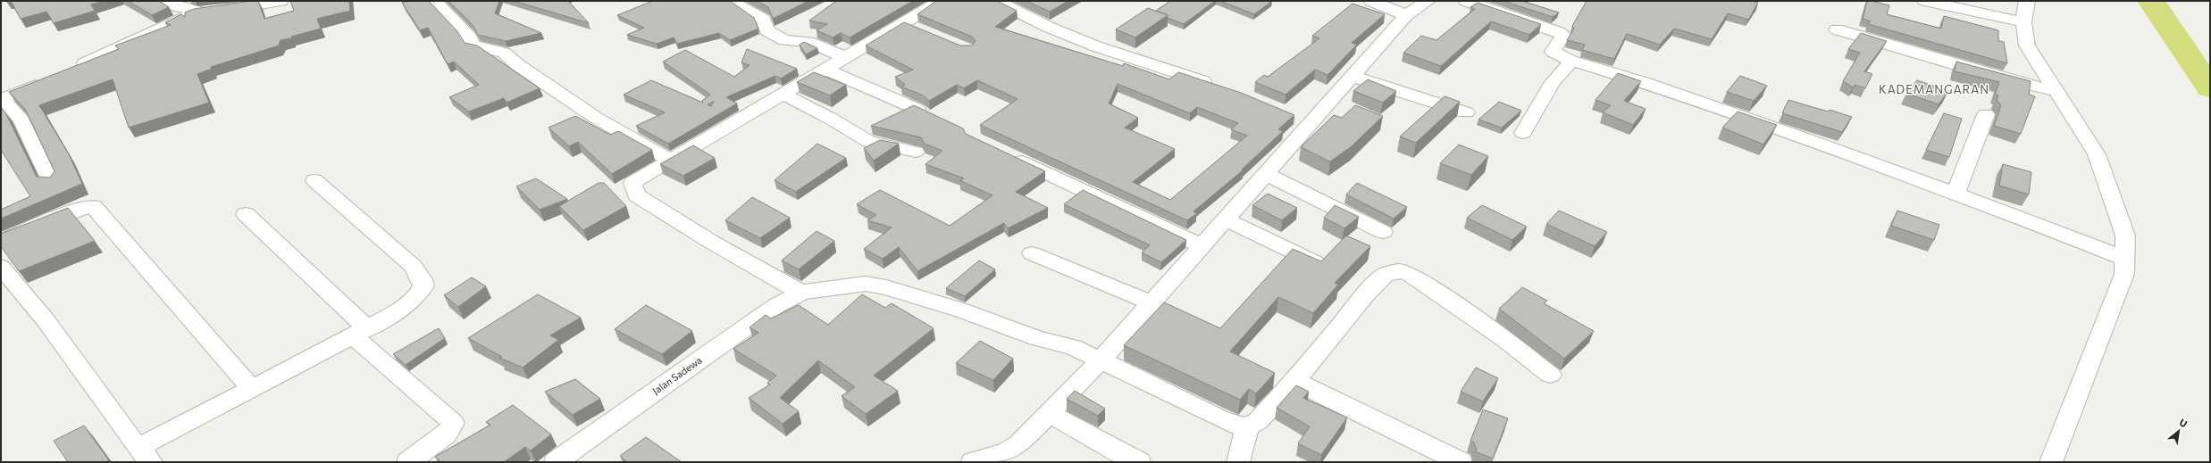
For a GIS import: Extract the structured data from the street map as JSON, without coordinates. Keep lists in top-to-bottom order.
{
  "streets": {
    "street": ["Jalan Sadewa"]
  },
  "districts": ["KADEMANGARAN"],
  "north": "top right"
}
